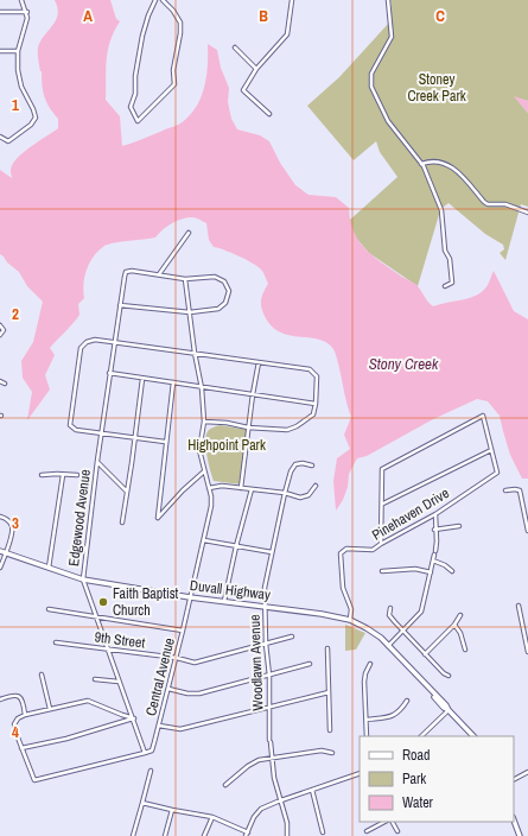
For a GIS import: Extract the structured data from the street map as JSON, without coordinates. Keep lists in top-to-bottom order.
{
  "streets": {
    "street": [
      "Pinehaven Drive",
      "Edgewood Avenue",
      "Duvall Highway",
      "9th Street",
      "Woodlawn Avenue",
      "Central Avenue"
    ]
  },
  "crossings": [
    ["Pinehaven Drive", "Duvall Highway"],
    ["Edgewood Avenue", "Duvall Highway"],
    ["Edgewood Avenue", "9th Street"],
    ["Edgewood Avenue", "Central Avenue"],
    ["Duvall Highway", "Woodlawn Avenue"],
    ["Duvall Highway", "Central Avenue"],
    ["9th Street", "Woodlawn Avenue"],
    ["9th Street", "Central Avenue"]
  ],
  "water": ["Stony Creek"],
  "parks": ["Stoney Creek Park", "Highpoint Park"],
  "places": ["Faith Baptist Church"],
  "legend": ["Road", "Park", "Water"],
  "grid": {
    "columns": ["A", "B", "C"],
    "rows": [
      "1",
      "2",
      "3",
      "4"
    ]
  }
}
